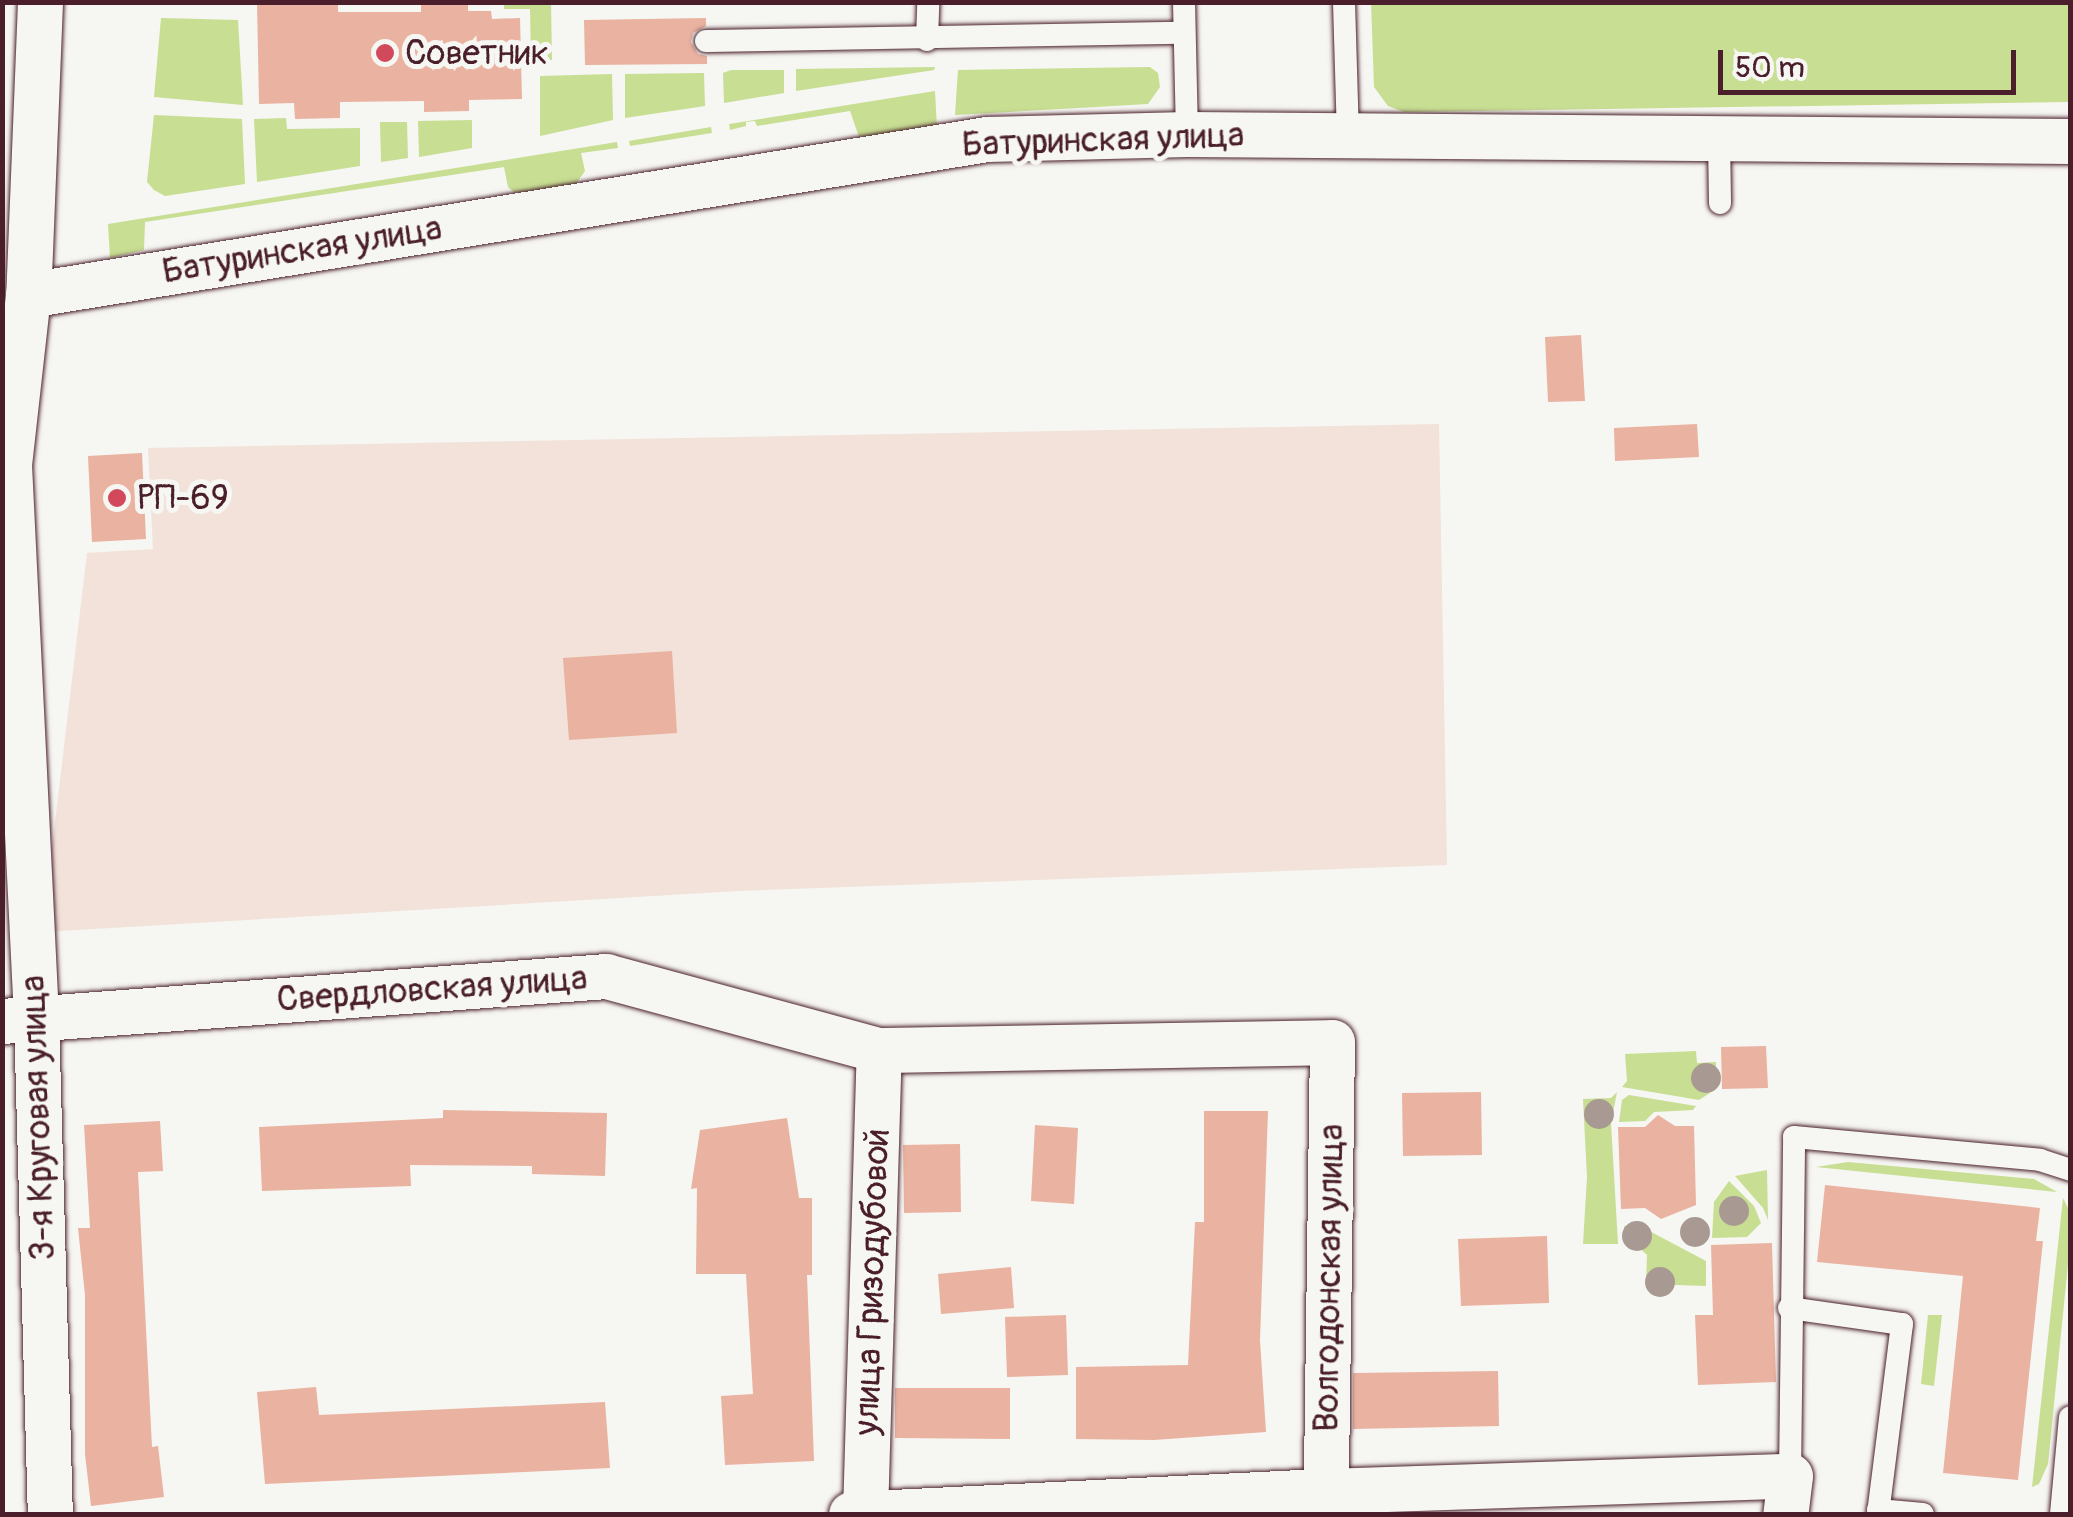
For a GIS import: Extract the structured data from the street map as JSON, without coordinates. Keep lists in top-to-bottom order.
{
  "streets": {
    "street": [
      "Батуринская улица",
      "Свердловская улица",
      "3-я Круговая улица",
      "Волгодонская улица",
      "улица Гризодубовой"
    ]
  },
  "crossings": [
    ["Батуринская улица", "3-я Круговая улица"],
    ["Свердловская улица", "3-я Круговая улица"],
    ["Свердловская улица", "Волгодонская улица"],
    ["Свердловская улица", "улица Гризодубовой"]
  ],
  "places": ["Советник", "РП-69"],
  "scale_bar": "50 m"
}
